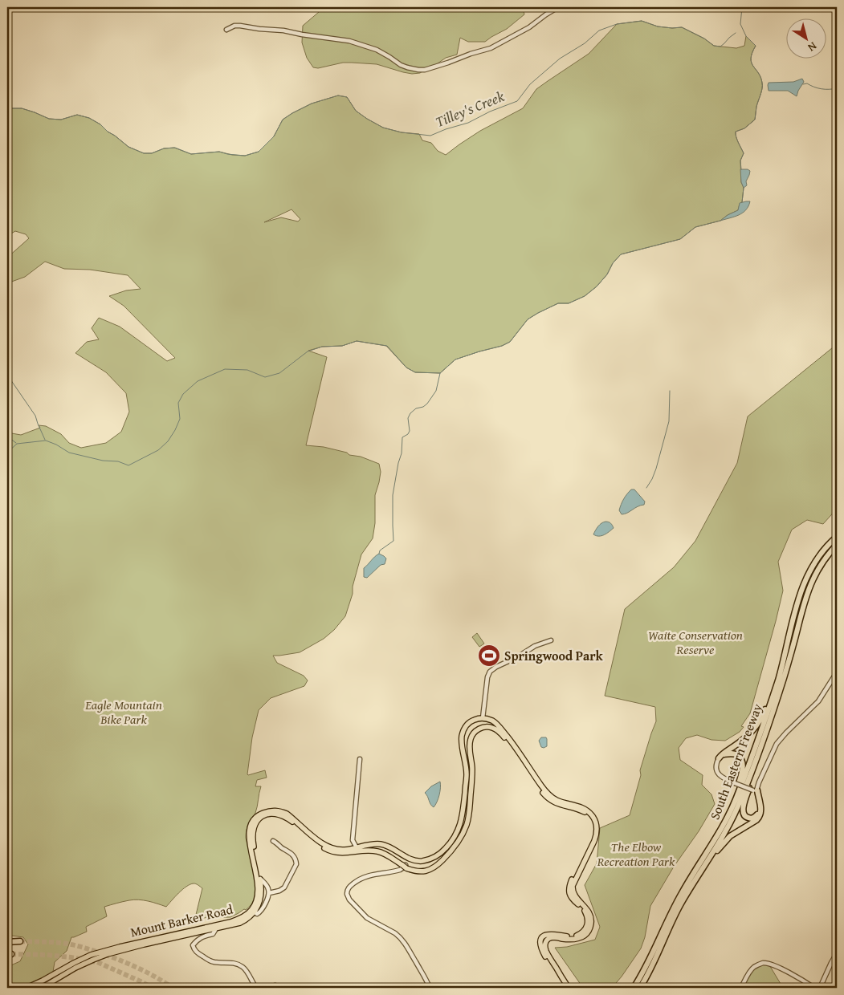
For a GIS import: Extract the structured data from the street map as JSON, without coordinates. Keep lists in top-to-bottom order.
{
  "streets": {
    "highway": ["South Eastern Freeway"],
    "main road": ["Mount Barker Road"]
  },
  "water": ["Tilley's Creek"],
  "parks": ["Waite Conservation Reserve", "Eagle Mountain Bike Park", "The Elbow Recreation Park"],
  "places": {
    "sports": ["Springwood Park"]
  },
  "north": "bottom right"
}
